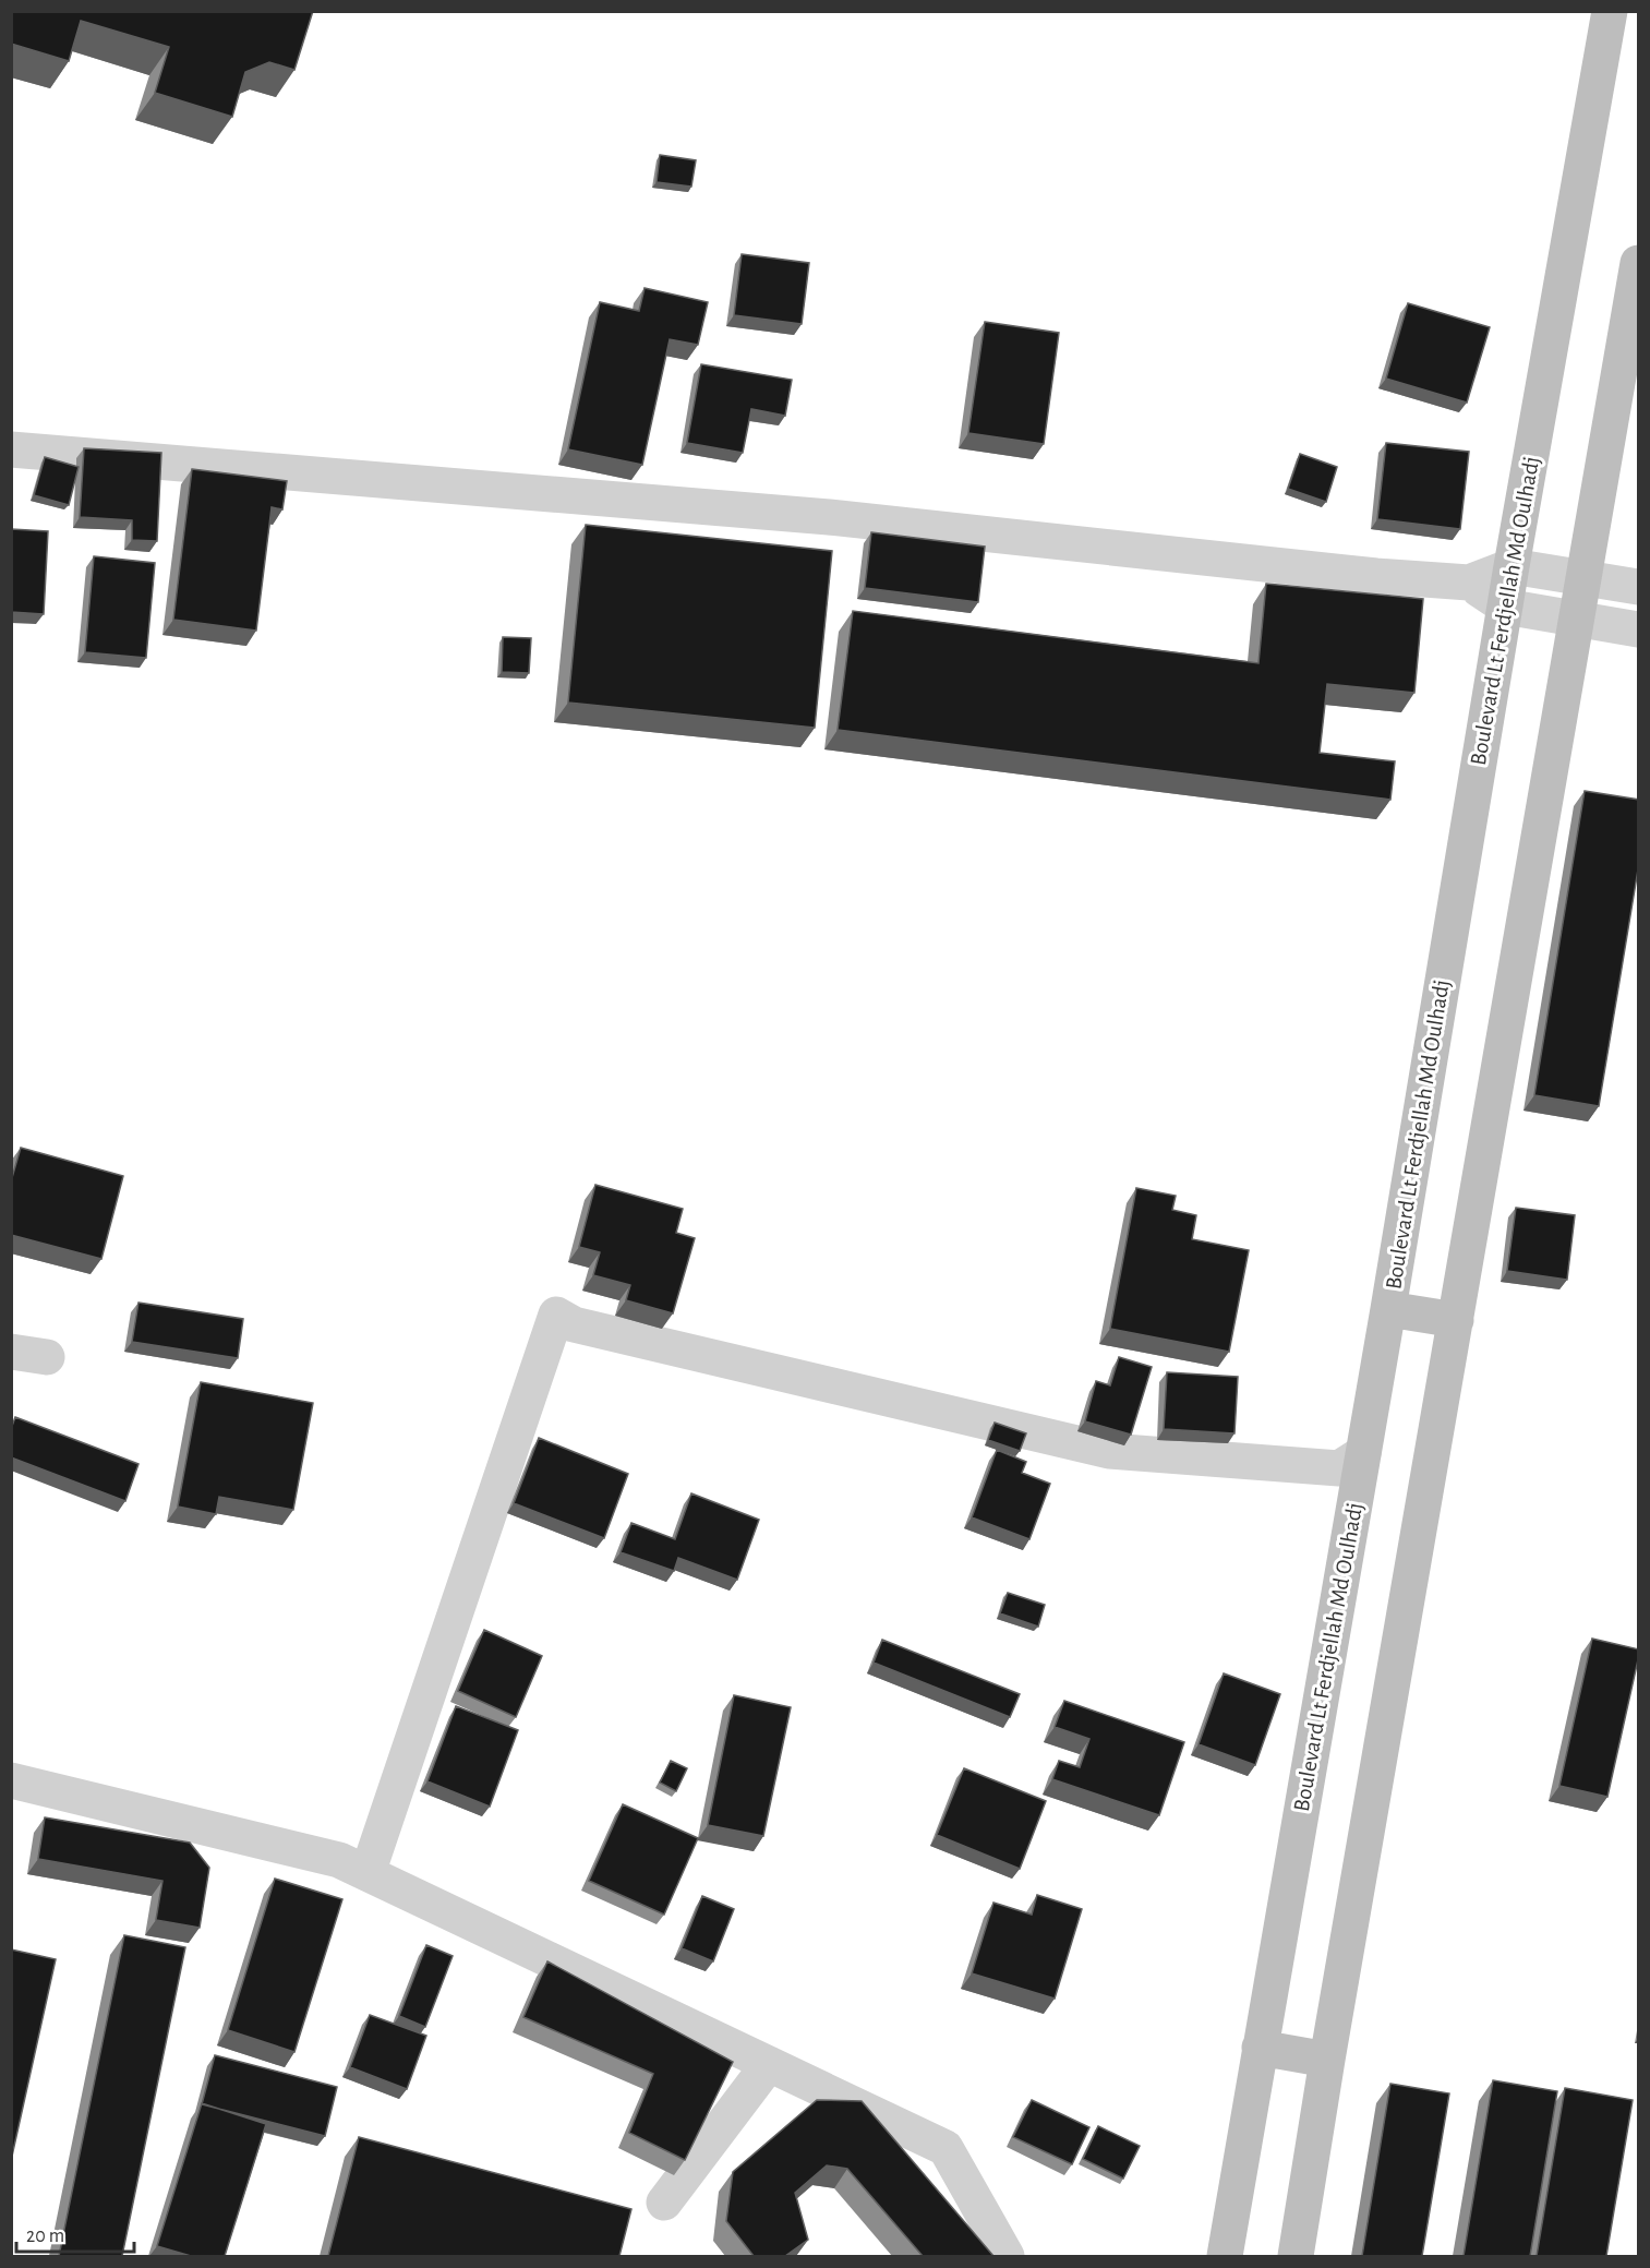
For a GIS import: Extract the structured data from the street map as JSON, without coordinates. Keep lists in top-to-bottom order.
{
  "streets": {
    "street": ["Boulevard Lt Ferdjellah Md Oulhadj"]
  },
  "scale_bar": "20 m"
}
